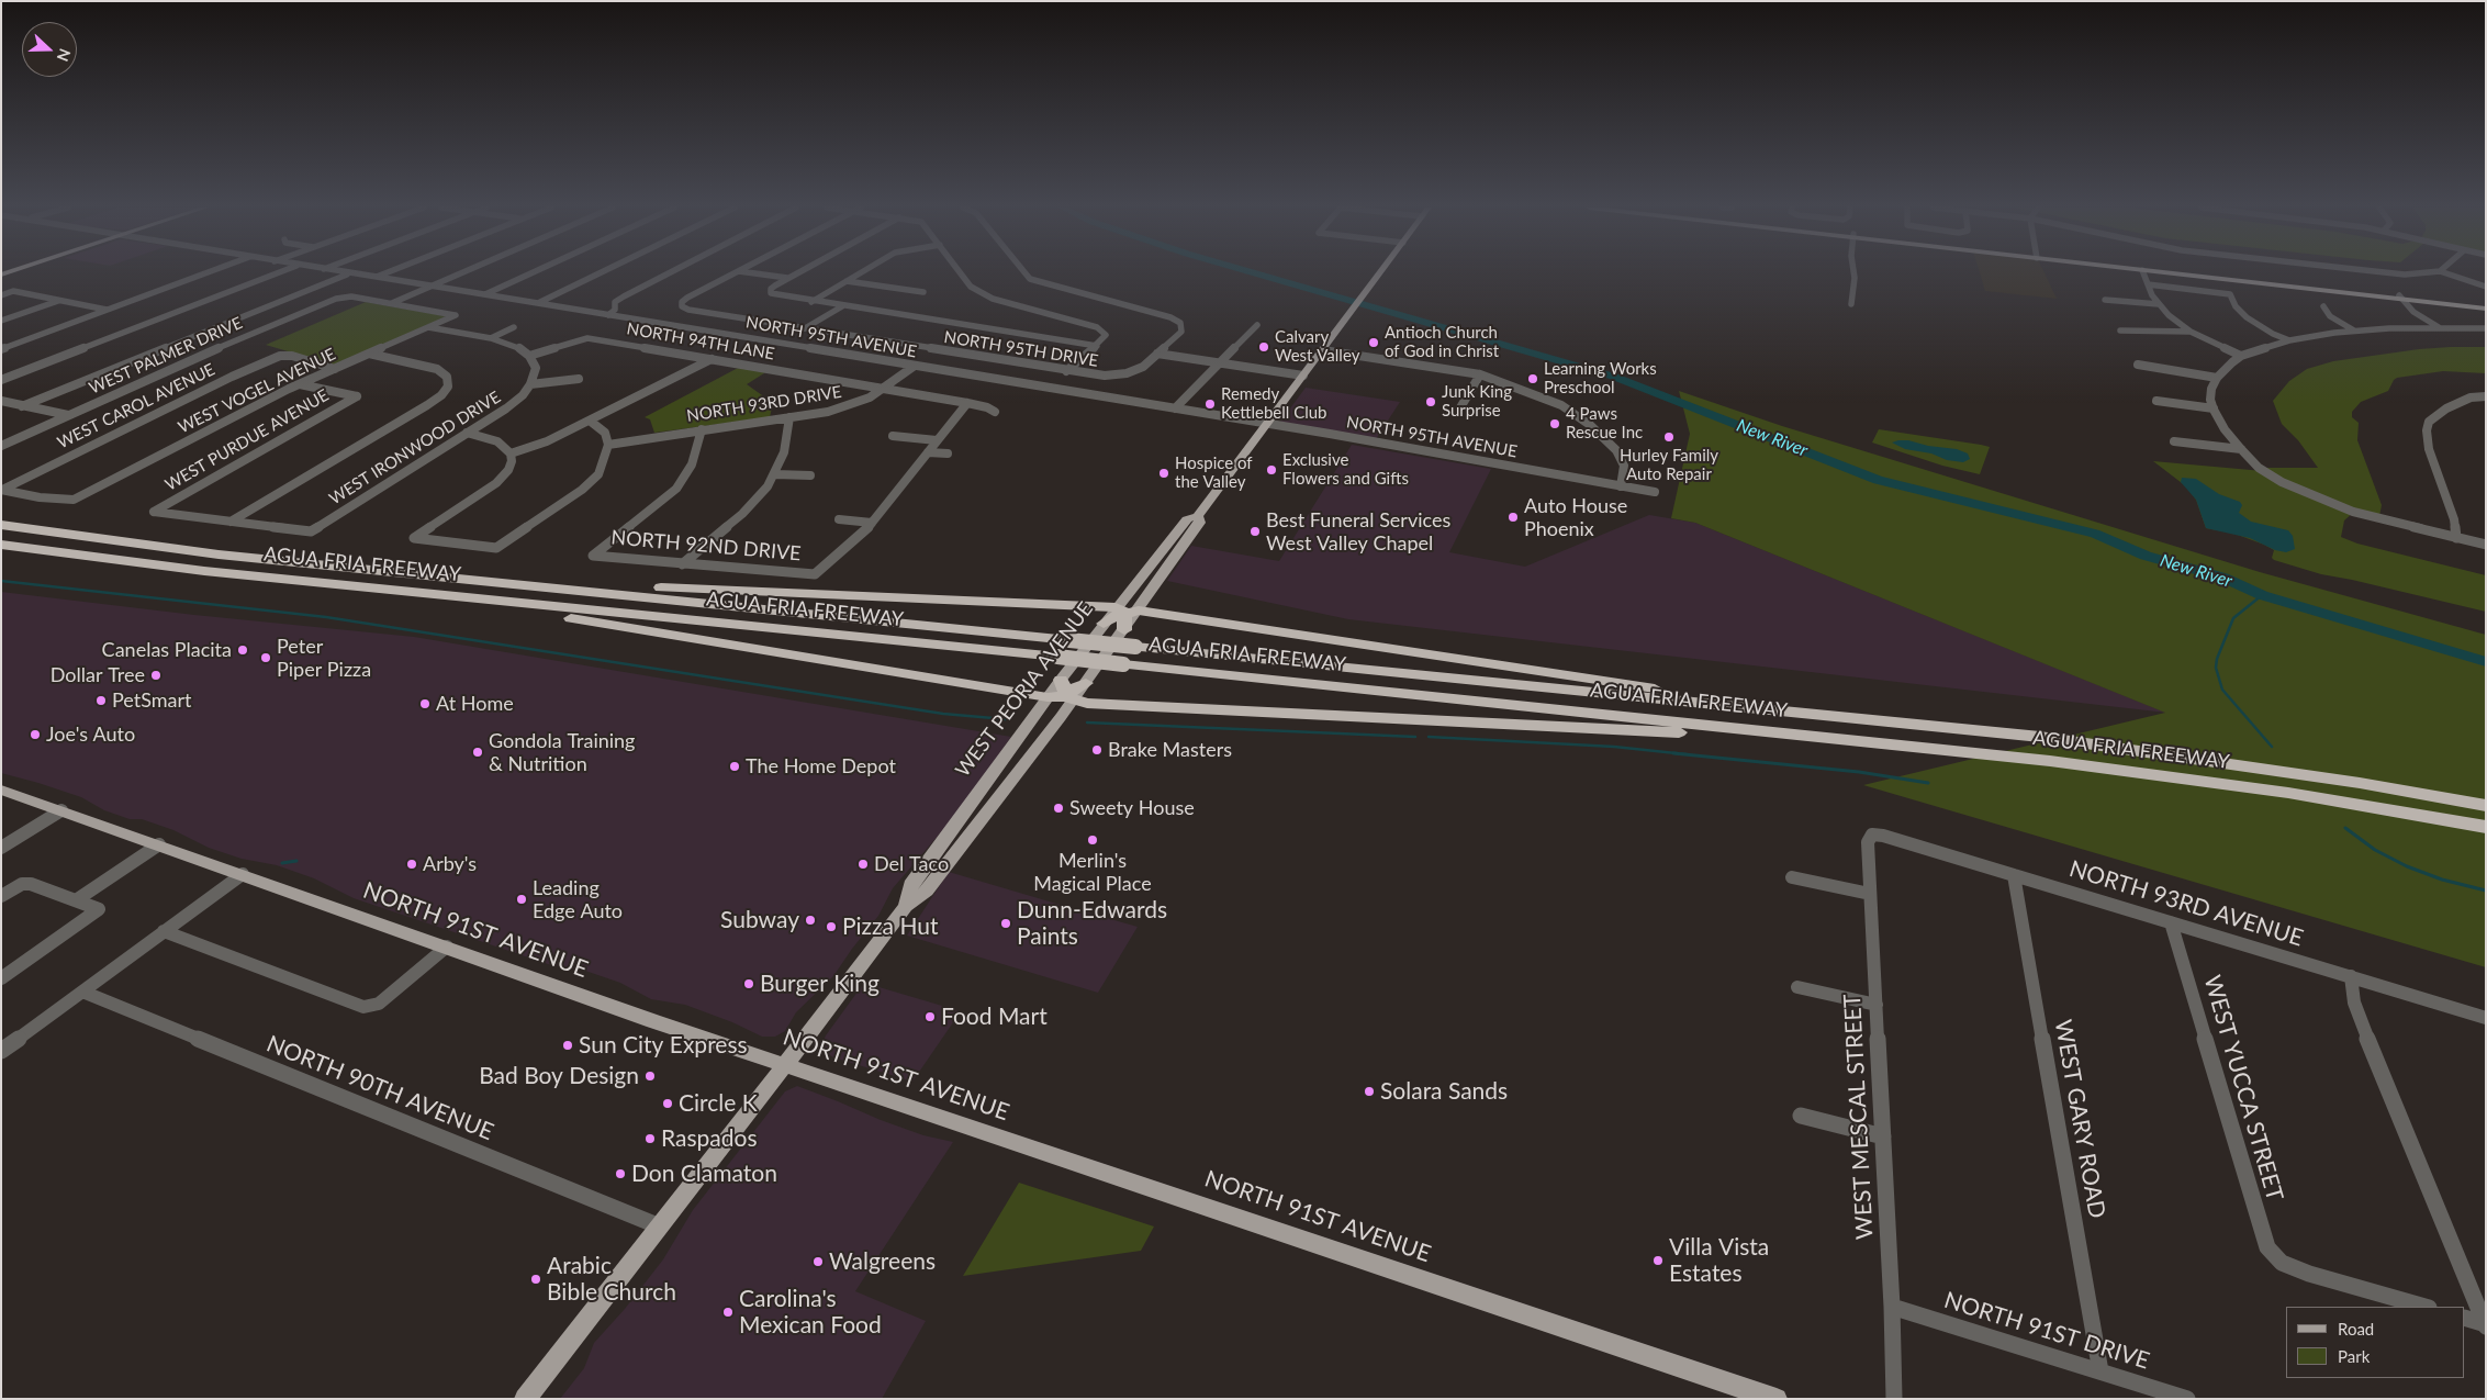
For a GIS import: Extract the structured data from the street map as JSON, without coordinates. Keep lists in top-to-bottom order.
{
  "streets": {
    "highway": ["AGUA FRIA FREEWAY"],
    "main road": ["WEST PEORIA AVENUE", "NORTH 91ST AVENUE"],
    "street": [
      "NORTH 95TH AVENUE",
      "NORTH 94TH LANE",
      "NORTH 95TH DRIVE",
      "WEST PALMER DRIVE",
      "WEST VOGEL AVENUE",
      "NORTH 93RD DRIVE",
      "WEST CAROL AVENUE",
      "WEST PURDUE AVENUE",
      "WEST IRONWOOD DRIVE",
      "NORTH 92ND DRIVE",
      "NORTH 93RD AVENUE",
      "NORTH 90TH AVENUE",
      "WEST YUCCA STREET",
      "WEST MESCAL STREET",
      "WEST GARY ROAD",
      "NORTH 91ST DRIVE"
    ]
  },
  "crossings": [
    ["NORTH 95TH AVENUE", "NORTH 93RD DRIVE"],
    ["NORTH 95TH AVENUE", "WEST PEORIA AVENUE"],
    ["NORTH 94TH LANE", "NORTH 93RD DRIVE"],
    ["WEST PALMER DRIVE", "WEST VOGEL AVENUE"],
    ["WEST VOGEL AVENUE", "WEST CAROL AVENUE"],
    ["WEST VOGEL AVENUE", "WEST PURDUE AVENUE"],
    ["NORTH 93RD DRIVE", "NORTH 92ND DRIVE"],
    ["WEST PURDUE AVENUE", "WEST IRONWOOD DRIVE"],
    ["WEST PEORIA AVENUE", "NORTH 91ST AVENUE"],
    ["WEST PEORIA AVENUE", "NORTH 90TH AVENUE"],
    ["NORTH 93RD AVENUE", "WEST YUCCA STREET"],
    ["NORTH 93RD AVENUE", "WEST MESCAL STREET"],
    ["NORTH 93RD AVENUE", "WEST GARY ROAD"],
    ["WEST MESCAL STREET", "NORTH 91ST DRIVE"],
    ["WEST GARY ROAD", "NORTH 91ST DRIVE"]
  ],
  "water": ["New River"],
  "places": [
    "Antioch Church of God in Christ",
    "Calvary West Valley",
    "Learning Works Preschool",
    "Junk King Surprise",
    "Remedy Kettlebell Club",
    "4 Paws Rescue Inc",
    "Hurley Family Auto Repair",
    "Exclusive Flowers and Gifts",
    "Hospice of the Valley",
    "Auto House Phoenix",
    "Best Funeral Services West Valley Chapel",
    "Canelas Placita",
    "Peter Piper Pizza",
    "Dollar Tree",
    "PetSmart",
    "At Home",
    "Joe's Auto",
    "Brake Masters",
    "Gondola Training & Nutrition",
    "The Home Depot",
    "Sweety House",
    "Merlin's Magical Place",
    "Arby's",
    "Del Taco",
    "Leading Edge Auto",
    "Subway",
    "Dunn-Edwards Paints",
    "Pizza Hut",
    "Burger King",
    "Food Mart",
    "Sun City Express",
    "Bad Boy Design",
    "Solara Sands",
    "Circle K",
    "Raspados",
    "Don Clamaton",
    "Villa Vista Estates",
    "Walgreens",
    "Arabic Bible Church",
    "Carolina's Mexican Food"
  ],
  "legend": ["Road", "Park"],
  "north": "right"
}
